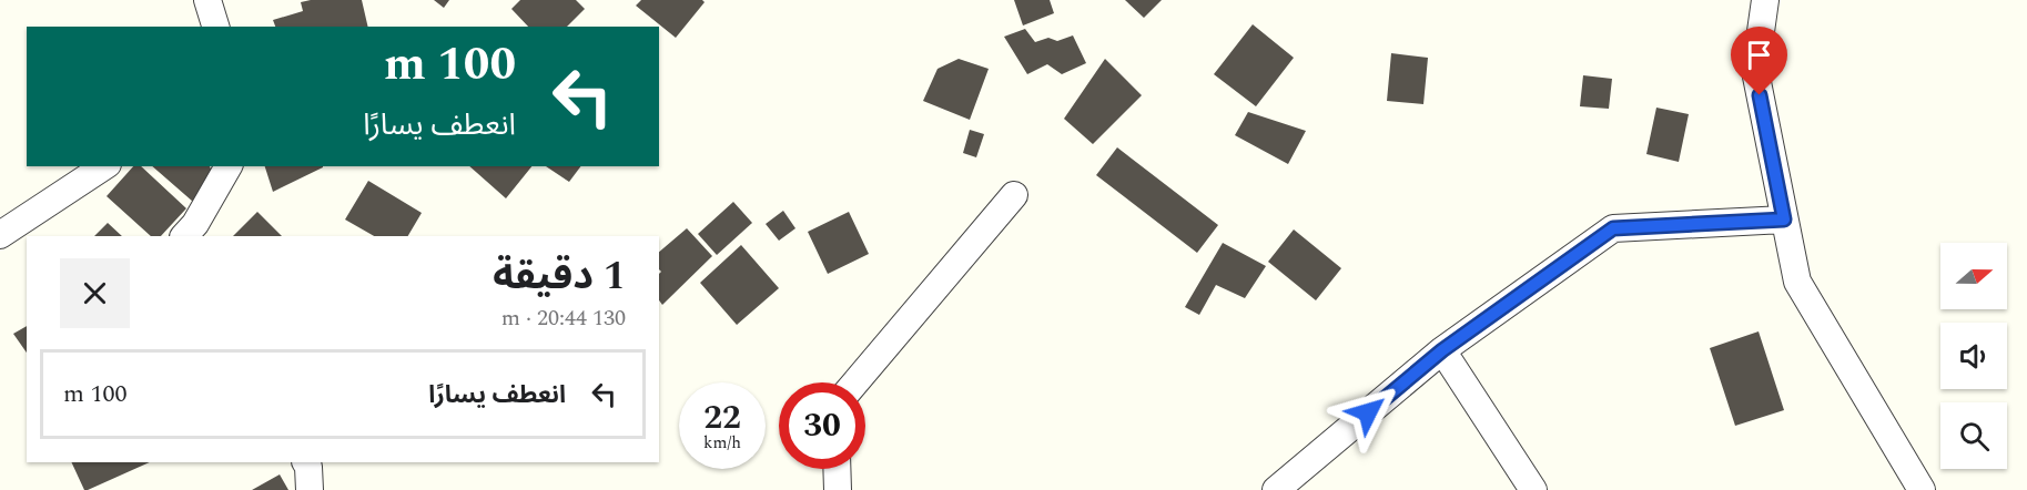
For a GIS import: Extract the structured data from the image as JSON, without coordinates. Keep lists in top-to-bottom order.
{
  "north": "right",
  "page": {
    "turn": ["100 m", "انعطف يسارًا"],
    "heading": ["1 دقيقة", "130 m · 20:44"],
    "list": [
      {
        "name": "انعطف يسارًا",
        "value": "100 m"
      }
    ],
    "speed": "22 km/h",
    "limit": "30"
  }
}
